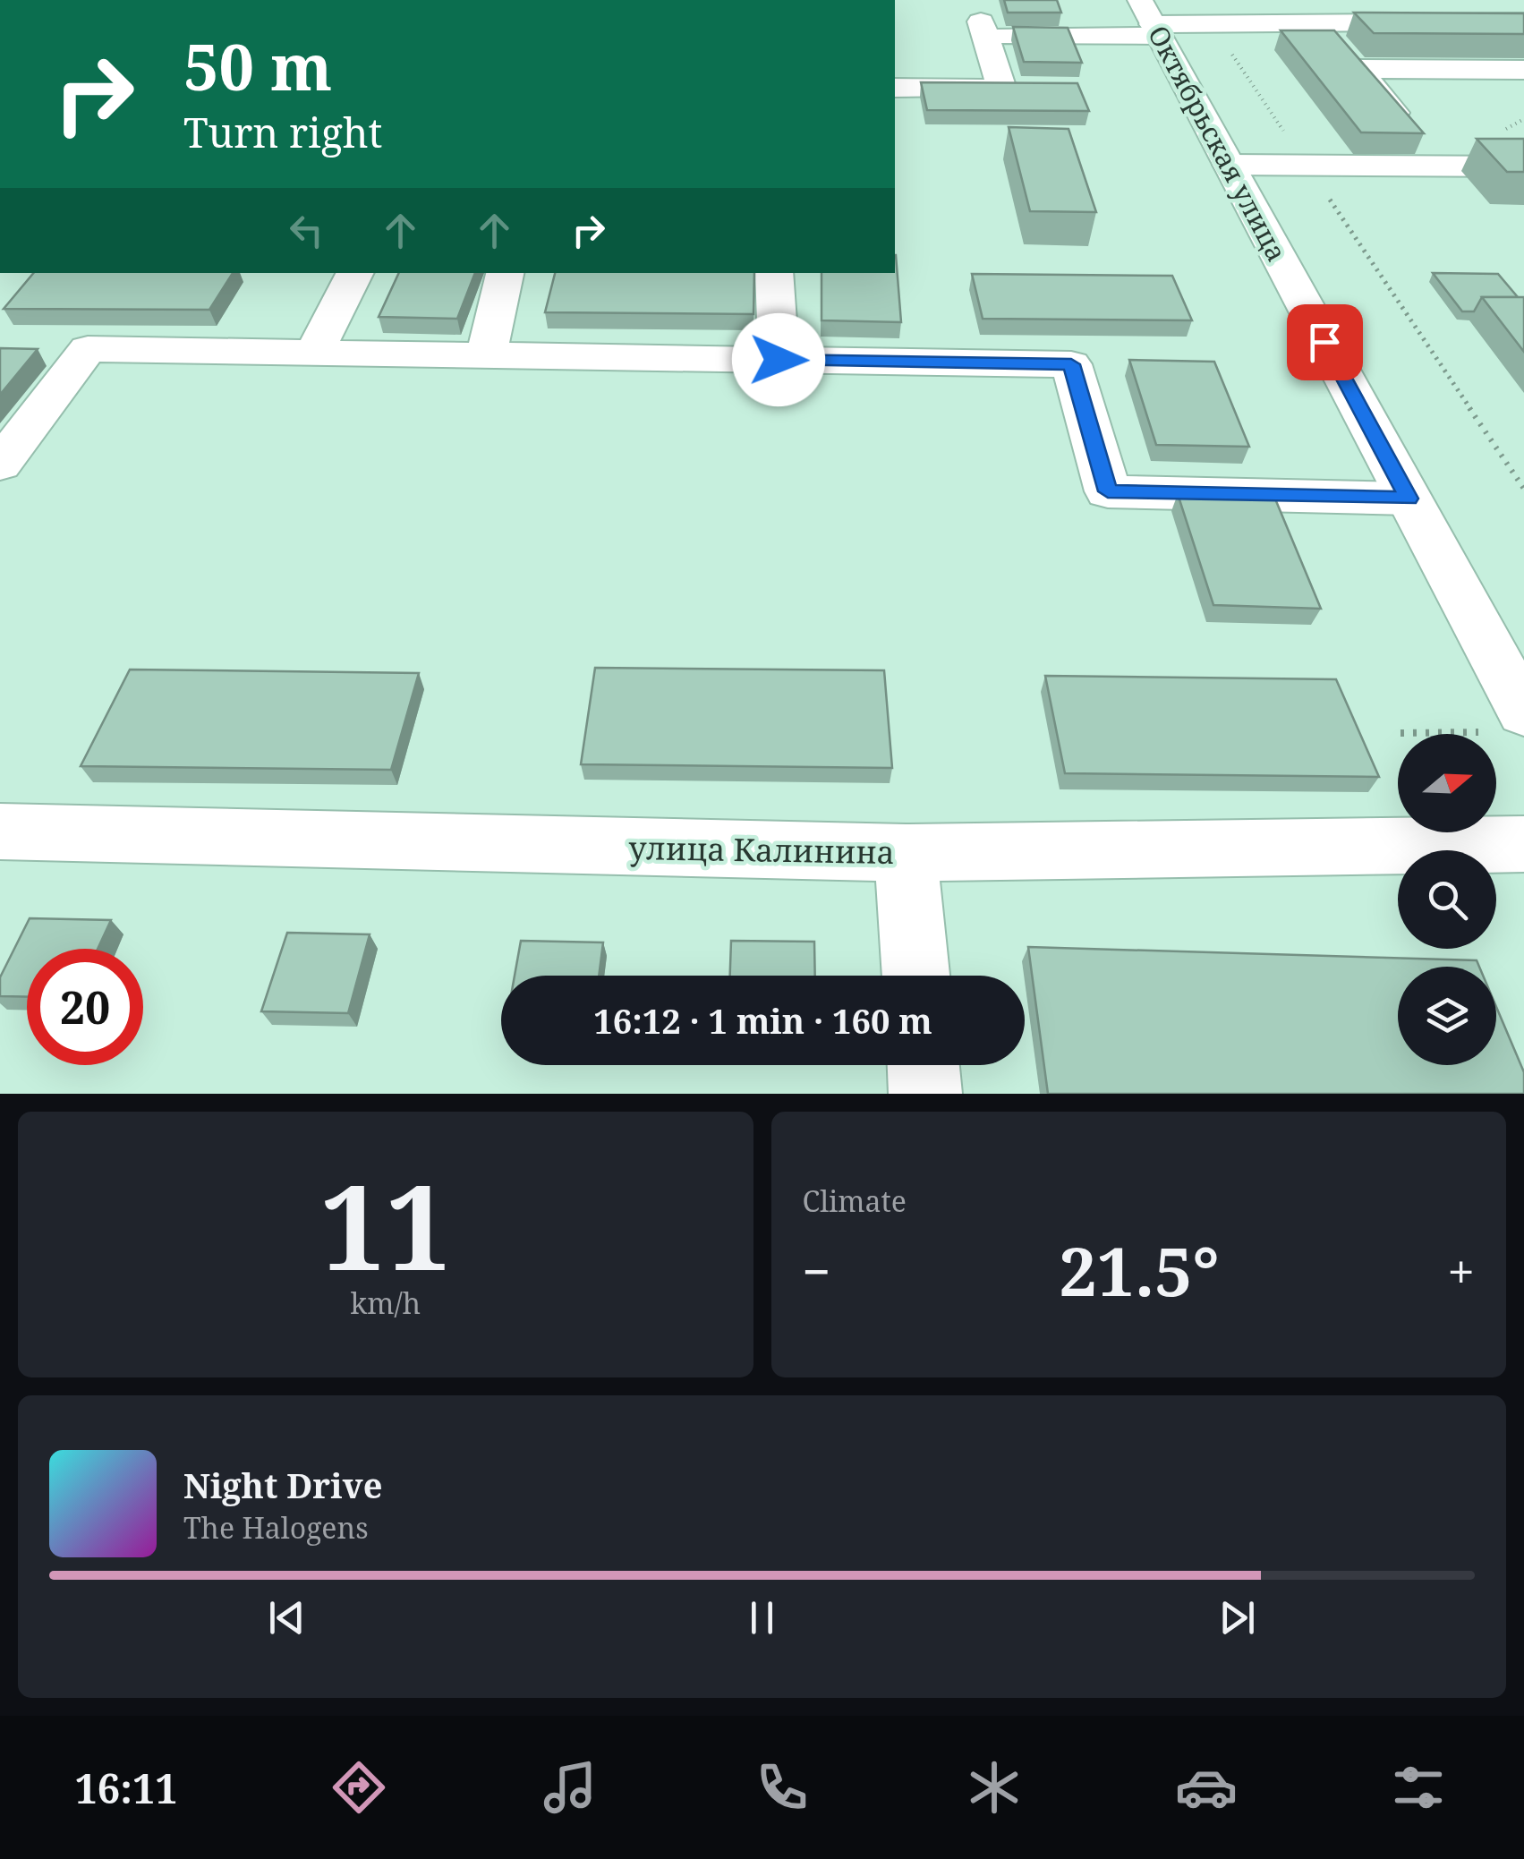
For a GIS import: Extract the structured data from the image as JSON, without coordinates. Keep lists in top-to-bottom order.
{
  "streets": {
    "main road": ["Октябрьская улица", "улица Калинина"]
  },
  "north": "right",
  "page": {
    "turn": ["50 m", "Turn right"],
    "limit": "20",
    "trip": "16:12 · 1 min · 160 m",
    "tile": [
      ["11", "km/h"],
      "Climate"
    ],
    "heat": ["−", "21.5°", "+"],
    "song": ["Night Drive", "The Halogens"],
    "tabs": "16:11"
  }
}
